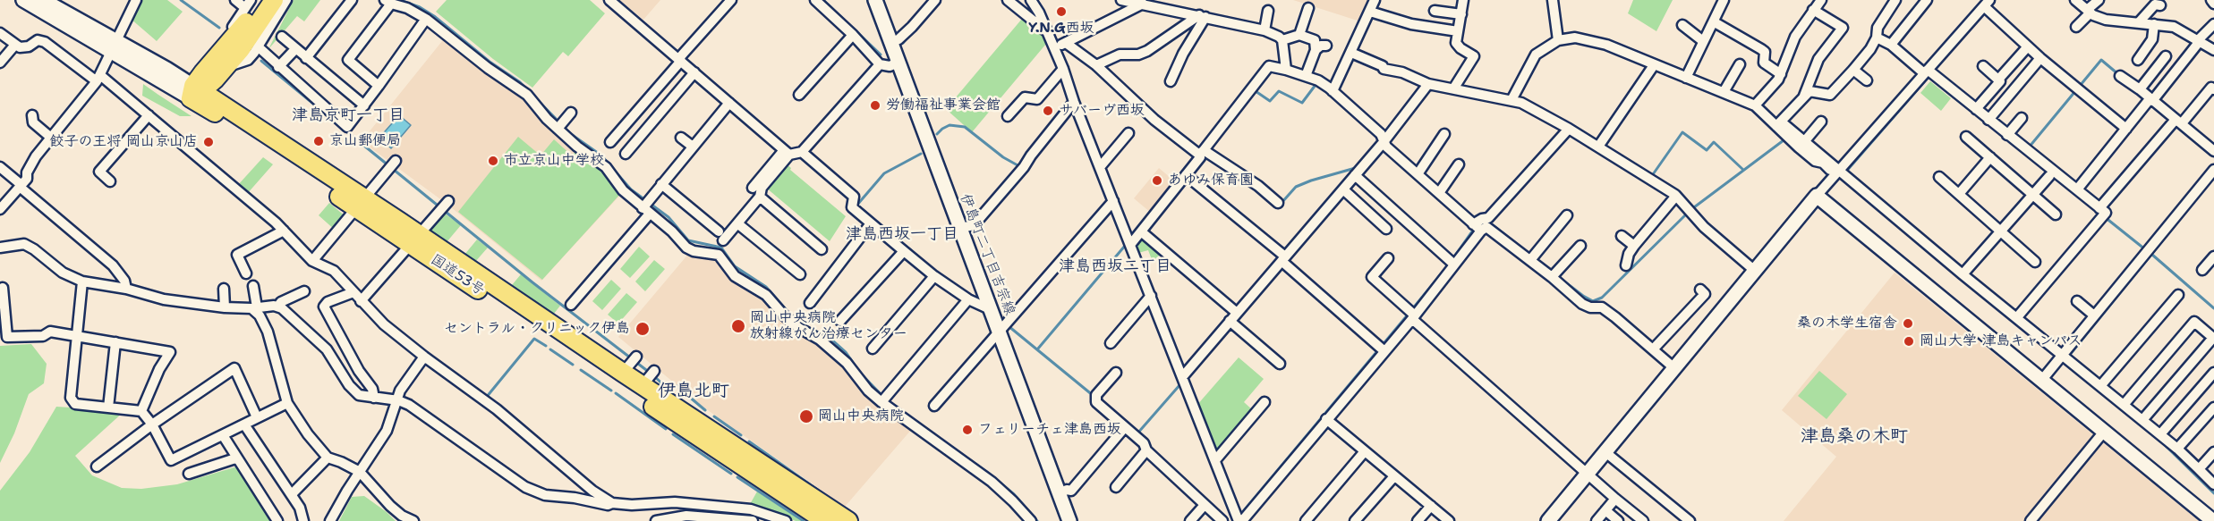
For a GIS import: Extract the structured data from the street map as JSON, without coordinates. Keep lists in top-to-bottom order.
{
  "streets": {
    "highway": ["国道53号"],
    "street": ["伊島町二丁目吉宗線"]
  },
  "districts": [
    "津島京町一丁目",
    "津島西坂一丁目",
    "津島西坂二丁目",
    "伊島北町",
    "津島桑の木町"
  ],
  "places": [
    "Y.N.G西坂",
    "労働福祉事業会館",
    "サバーヴ西坂",
    "京山郵便局",
    "餃子の王将 岡山京山店",
    "市立京山中学校",
    "あゆみ保育園",
    "桑の木学生宿舎",
    "岡山中央病院 放射線がん治療センター",
    "セントラル・クリニック伊島",
    "岡山大学 津島キャンパス",
    "岡山中央病院",
    "フェリーチェ津島西坂"
  ]
}
